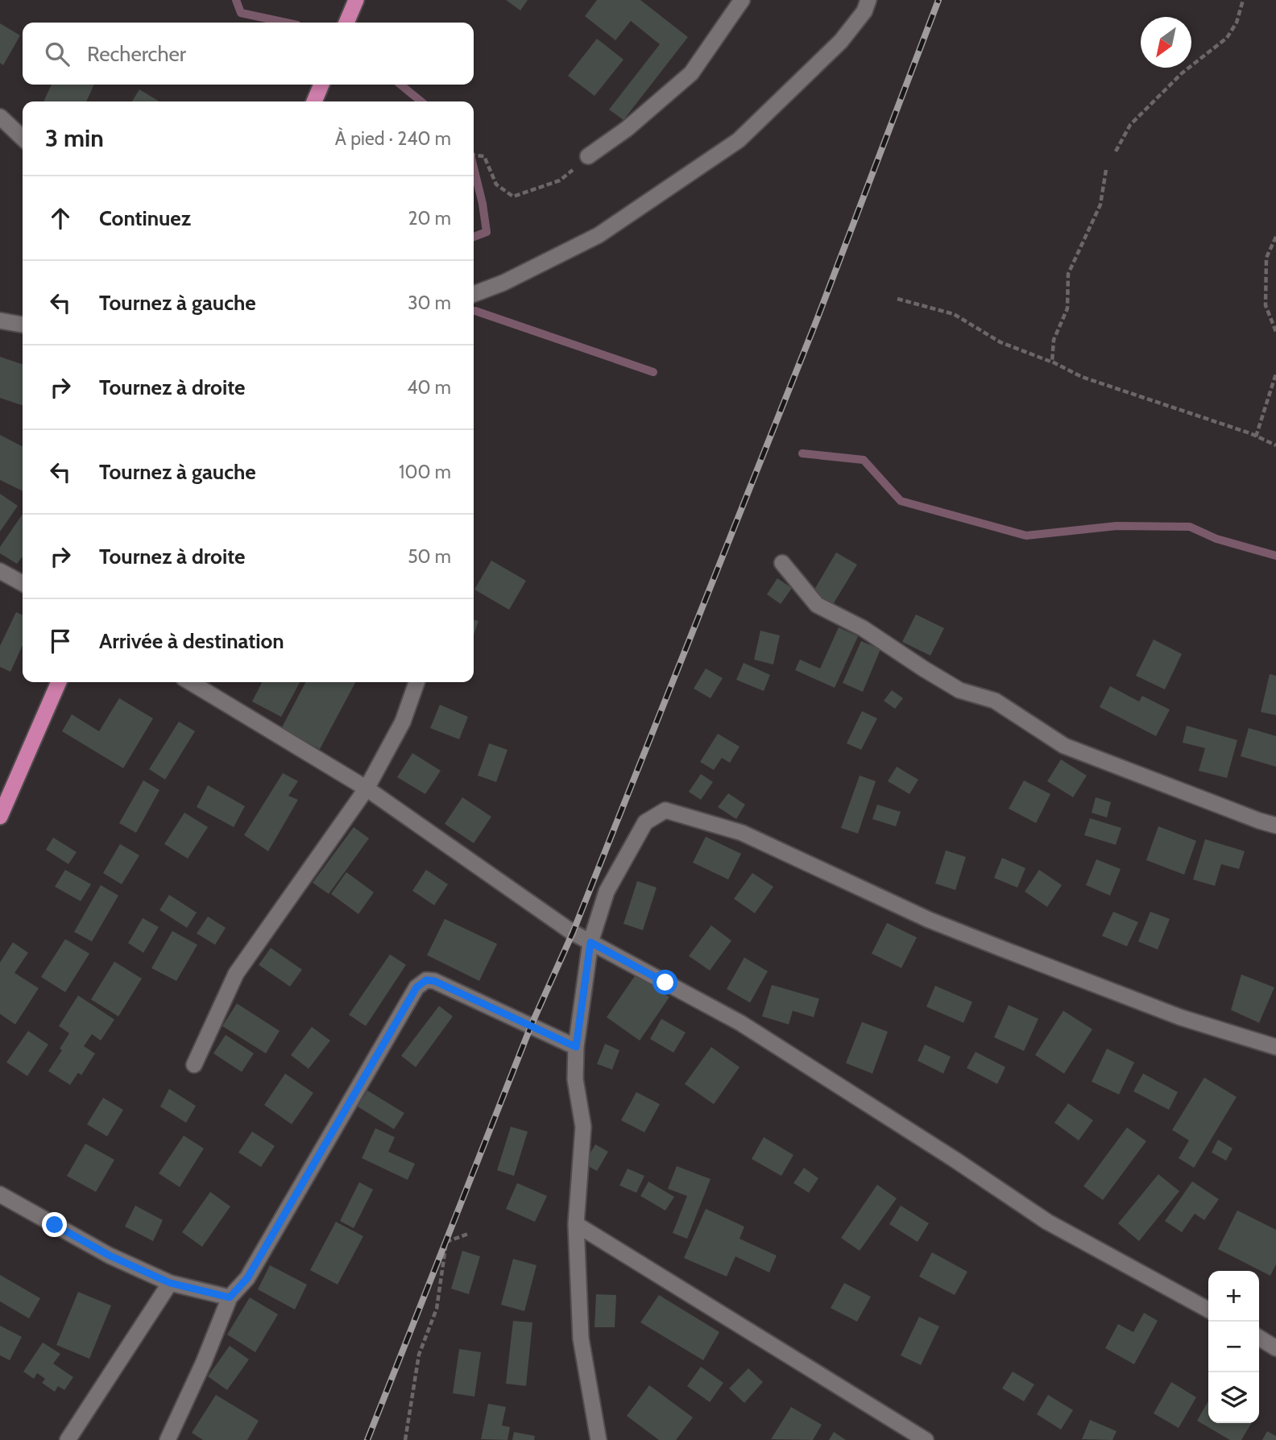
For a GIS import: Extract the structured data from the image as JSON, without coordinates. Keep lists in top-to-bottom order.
{
  "north": "bottom left",
  "page": {
    "search": "Rechercher",
    "heading": ["3 min", "À pied · 240 m"],
    "list": [
      ["Continuez", "20 m"],
      ["Tournez à gauche", "30 m"],
      ["Tournez à droite", "40 m"],
      ["Tournez à gauche", "100 m"],
      ["Tournez à droite", "50 m"],
      "Arrivée à destination"
    ],
    "map_buttons": ["+", "−"]
  }
}
